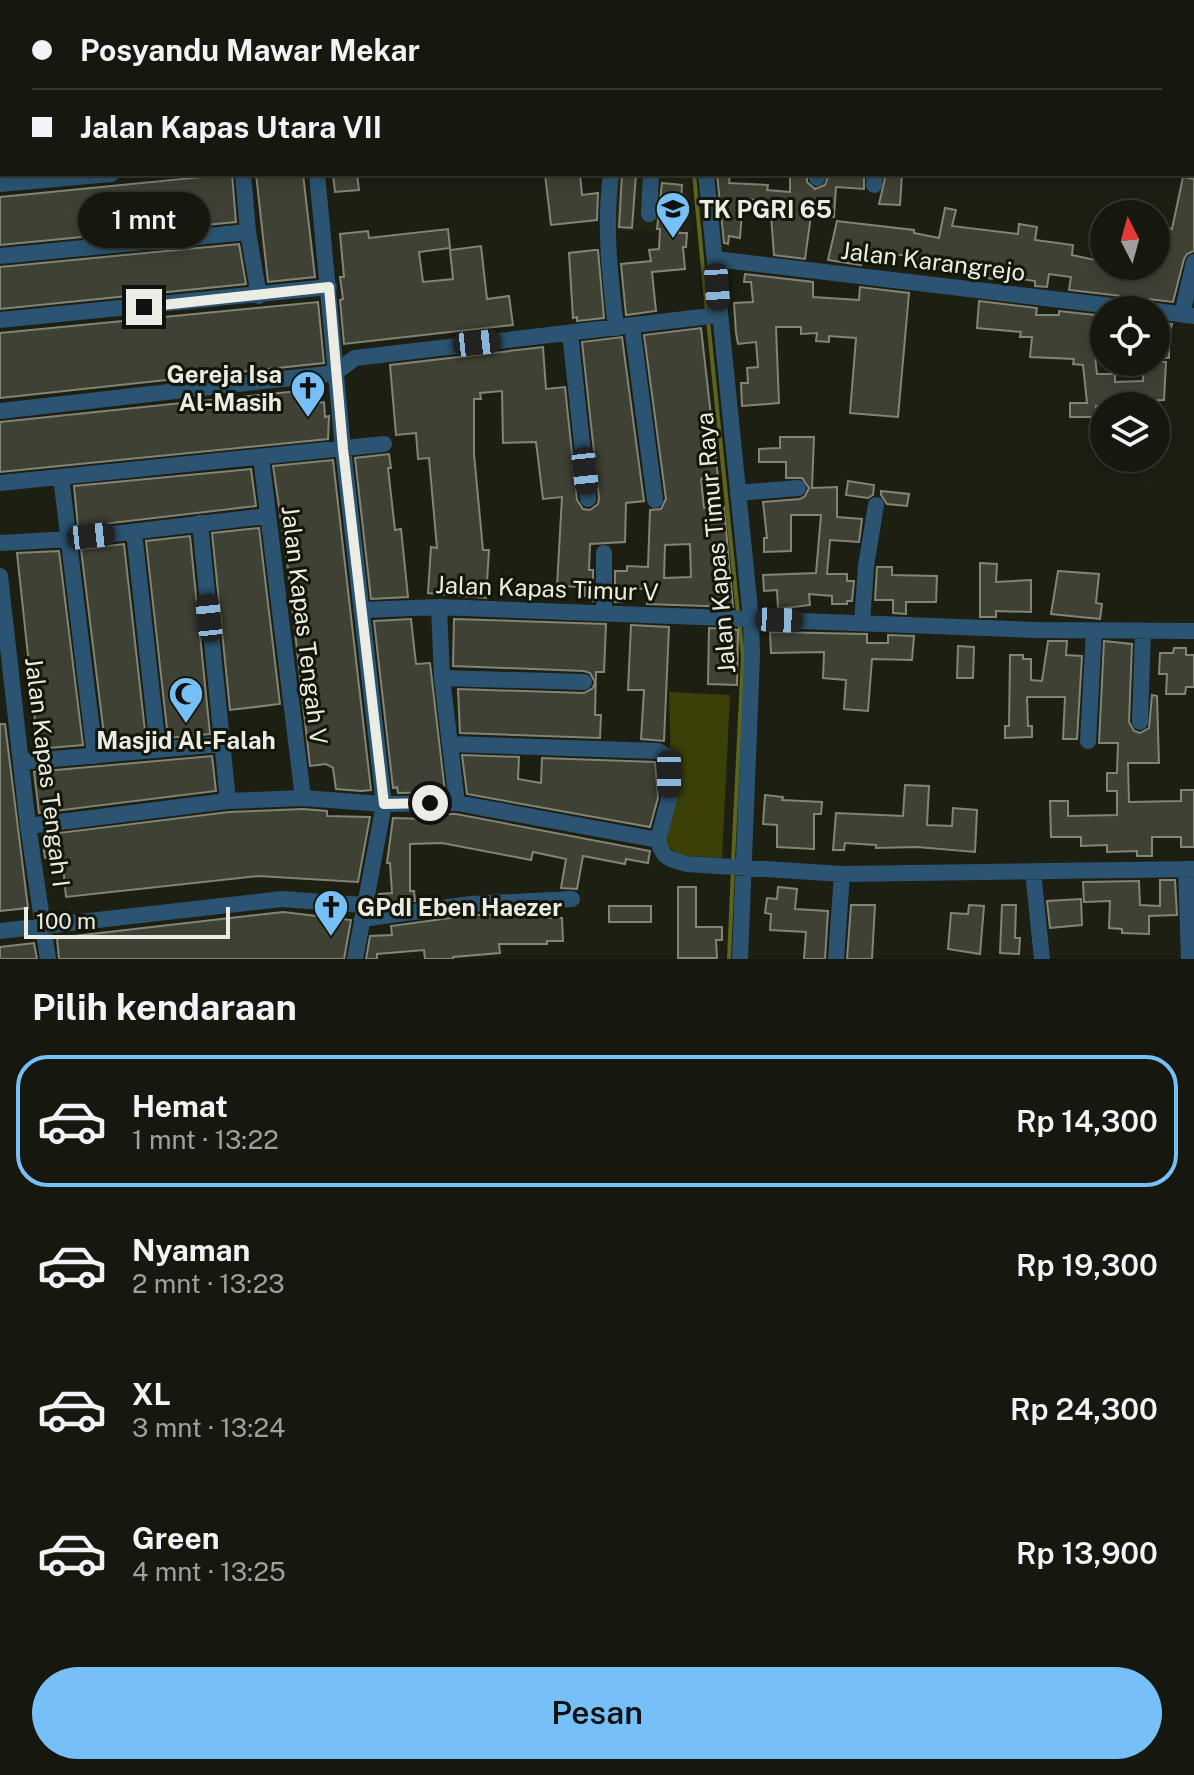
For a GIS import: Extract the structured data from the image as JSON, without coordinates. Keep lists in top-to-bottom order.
{
  "streets": {
    "street": [
      "Jalan Karangrejo",
      "Jalan Kapas Timur Raya",
      "Jalan Kapas Timur V",
      "Jalan Kapas Tengah V",
      "Jalan Kapas Tengah I"
    ]
  },
  "crossings": [
    ["Jalan Karangrejo", "Jalan Kapas Timur Raya"],
    ["Jalan Kapas Timur Raya", "Jalan Kapas Timur V"]
  ],
  "places": {
    "school or university": ["TK PGRI 65"],
    "church": ["Gereja Isa Al-Masih", "GPdI Eben Haezer"],
    "mosque": ["Masjid Al-Falah"]
  },
  "scale_bar": "100 m",
  "north": "top",
  "page": {
    "banner": ["Posyandu Mawar Mekar", "Jalan Kapas Utara VII"],
    "bubble": "1 mnt",
    "scale": "100 m",
    "heading": "Pilih kendaraan",
    "list": [
      {
        "name": "Hemat",
        "note": "1 mnt · 13:22",
        "value": "Rp 14,300"
      },
      {
        "name": "Nyaman",
        "note": "2 mnt · 13:23",
        "value": "Rp 19,300"
      },
      {
        "name": "XL",
        "note": "3 mnt · 13:24",
        "value": "Rp 24,300"
      },
      {
        "name": "Green",
        "note": "4 mnt · 13:25",
        "value": "Rp 13,900"
      }
    ],
    "buttons": "Pesan"
  }
}
